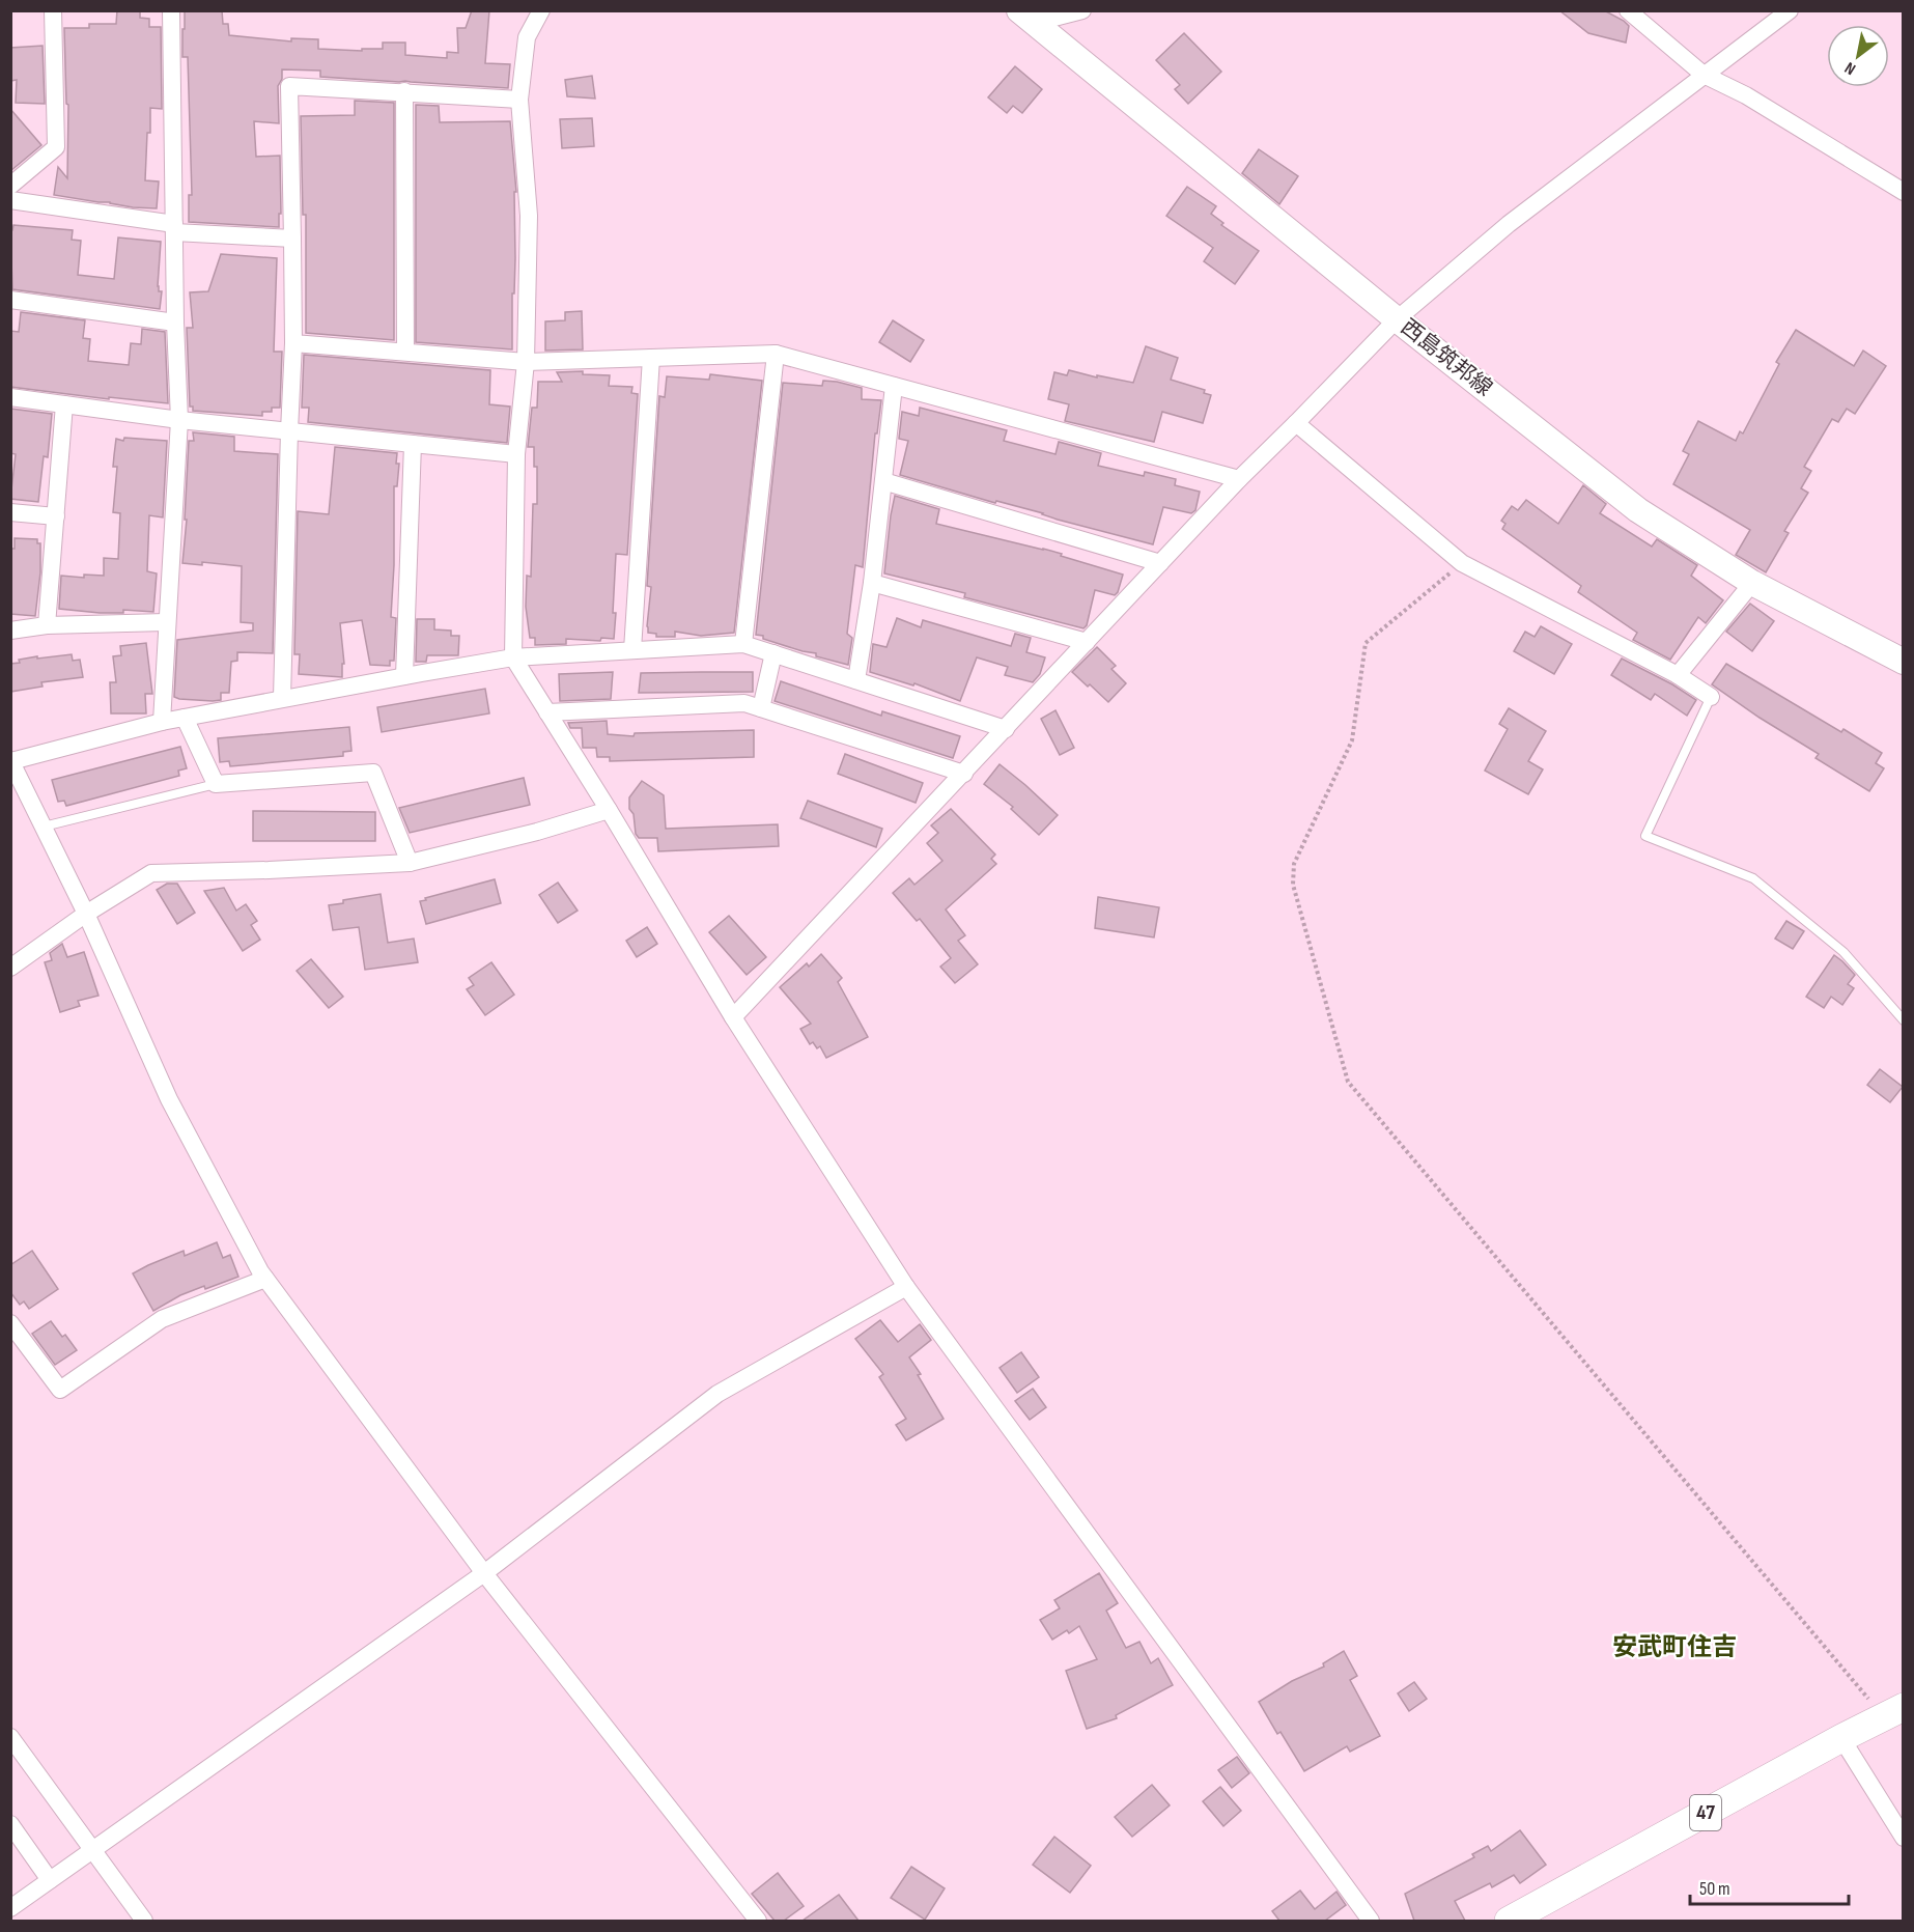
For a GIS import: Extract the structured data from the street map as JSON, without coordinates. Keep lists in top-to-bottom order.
{
  "streets": {
    "main road": ["西島筑邦線", "47"]
  },
  "districts": ["安武町住吉"],
  "scale_bar": "50 m",
  "north": "bottom left"
}
